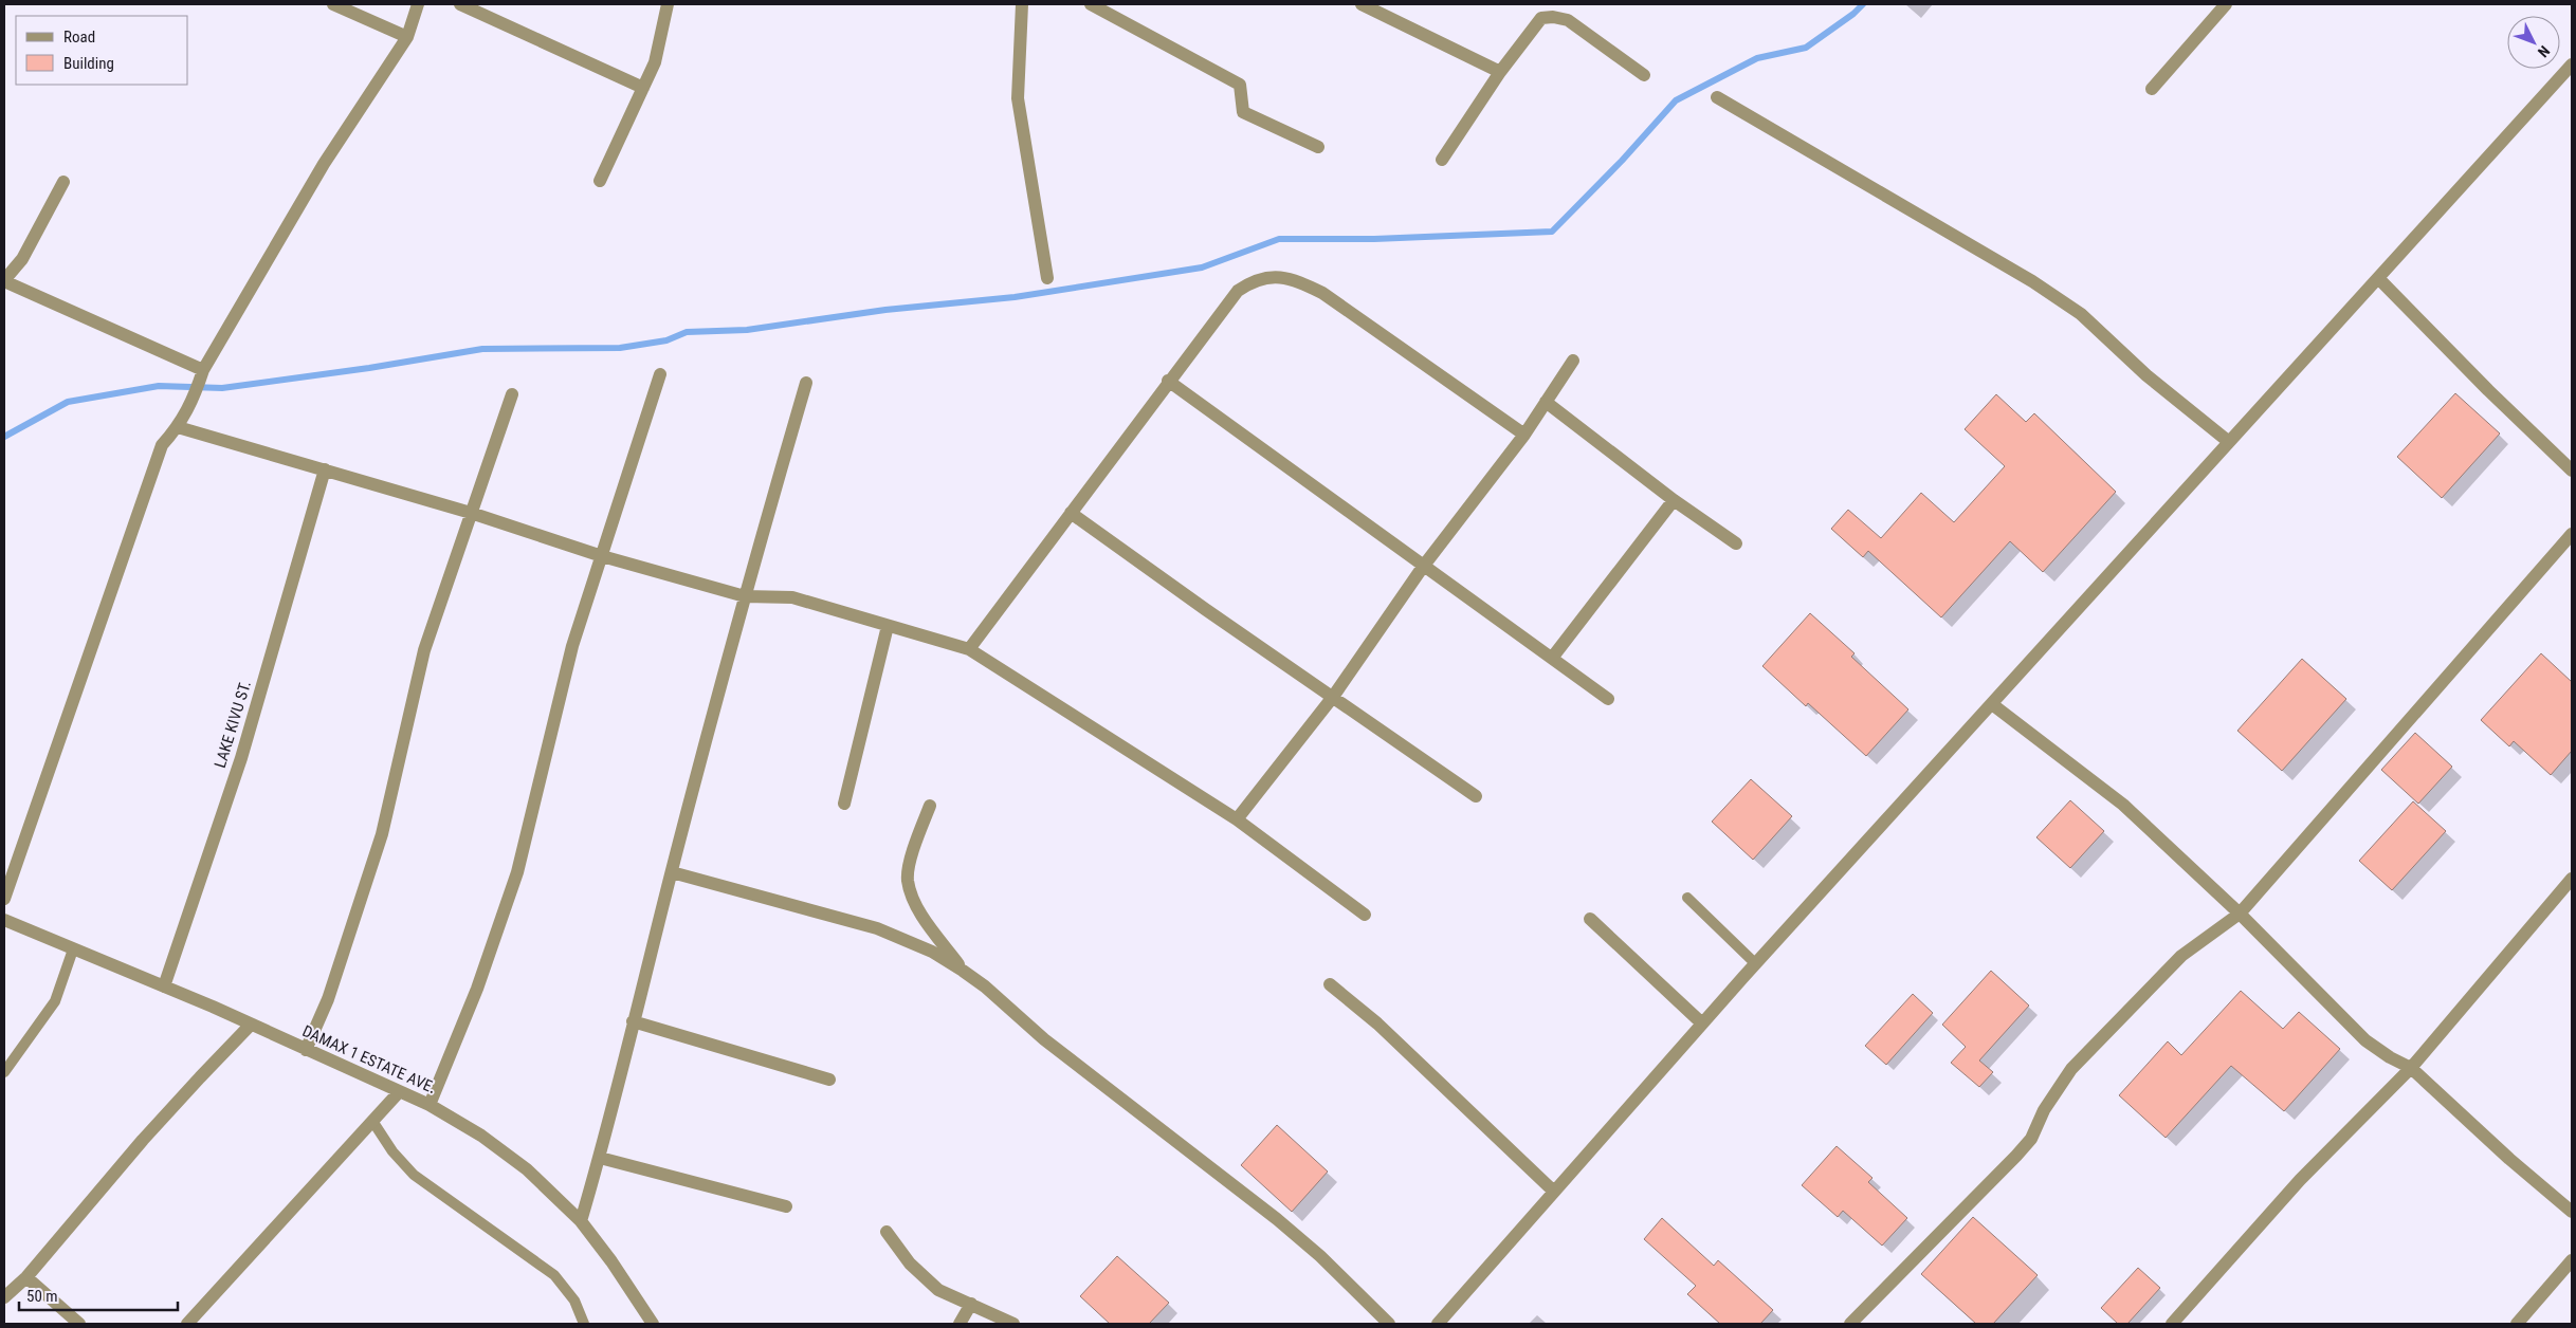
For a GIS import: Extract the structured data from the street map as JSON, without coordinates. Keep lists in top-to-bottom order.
{
  "streets": {
    "street": ["LAKE KIVU ST.", "DAMAX 1 ESTATE AVE."]
  },
  "crossings": [
    ["LAKE KIVU ST.", "DAMAX 1 ESTATE AVE."]
  ],
  "legend": ["Road", "Building"],
  "scale_bar": "50 m",
  "north": "bottom right"
}
